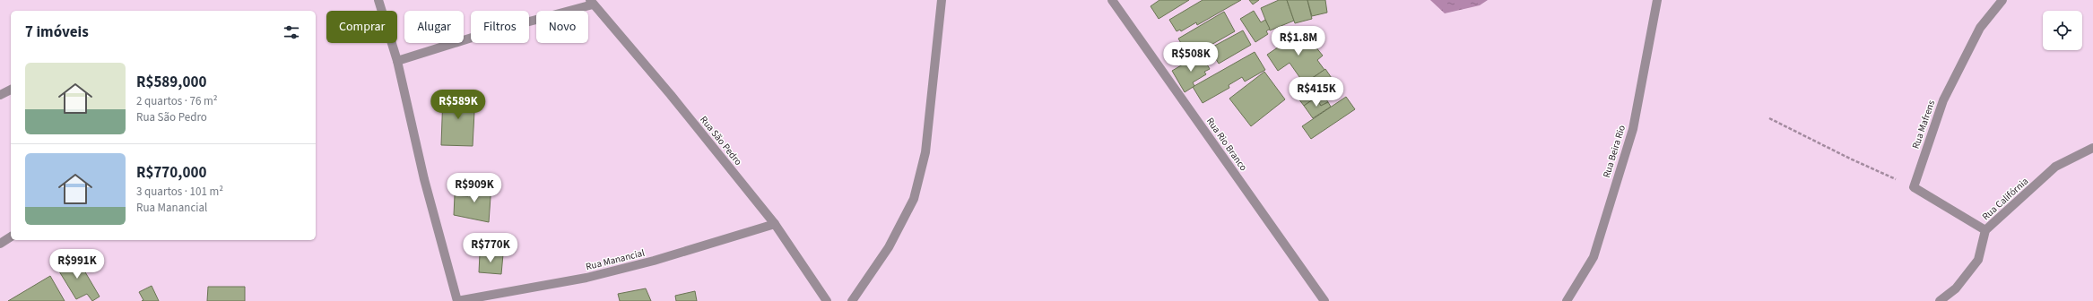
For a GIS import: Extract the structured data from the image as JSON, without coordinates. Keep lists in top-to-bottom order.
{
  "streets": {
    "street": [
      "Rua Mafrens",
      "Rua São Pedro",
      "Rua Rio Branco",
      "Rua Beira Rio",
      "Rua Califórnia",
      "Rua Manancial"
    ]
  },
  "crossings": [
    ["Rua São Pedro", "Rua Manancial"]
  ],
  "page": {
    "chip": [
      "Comprar",
      "Alugar",
      "Filtros",
      "Novo"
    ],
    "heading": "7 imóveis",
    "price": [
      "R$1.8M",
      "R$508K",
      "R$415K",
      "R$589K",
      "R$909K",
      "R$770K",
      "R$991K"
    ],
    "list": [
      {
        "name": "R$589,000",
        "note": "2 quartos · 76 m² · Rua São Pedro"
      },
      {
        "name": "R$770,000",
        "note": "3 quartos · 101 m² · Rua Manancial"
      }
    ]
  }
}
